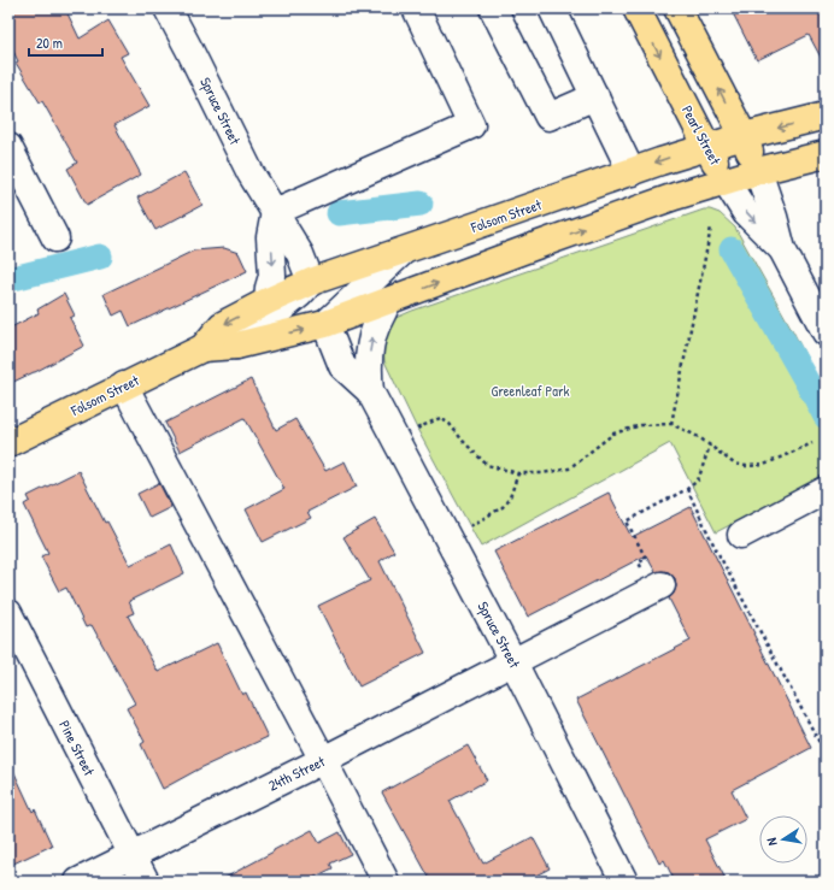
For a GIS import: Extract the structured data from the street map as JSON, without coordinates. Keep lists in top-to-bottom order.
{
  "streets": {
    "main road": ["Pearl Street", "Folsom Street"],
    "street": ["Spruce Street", "Pine Street", "24th Street"]
  },
  "crossings": [
    ["Spruce Street", "Folsom Street"],
    ["Spruce Street", "24th Street"],
    ["Pearl Street", "Folsom Street"],
    ["Pine Street", "24th Street"]
  ],
  "parks": ["Greenleaf Park"],
  "scale_bar": "20 m",
  "north": "left"
}
